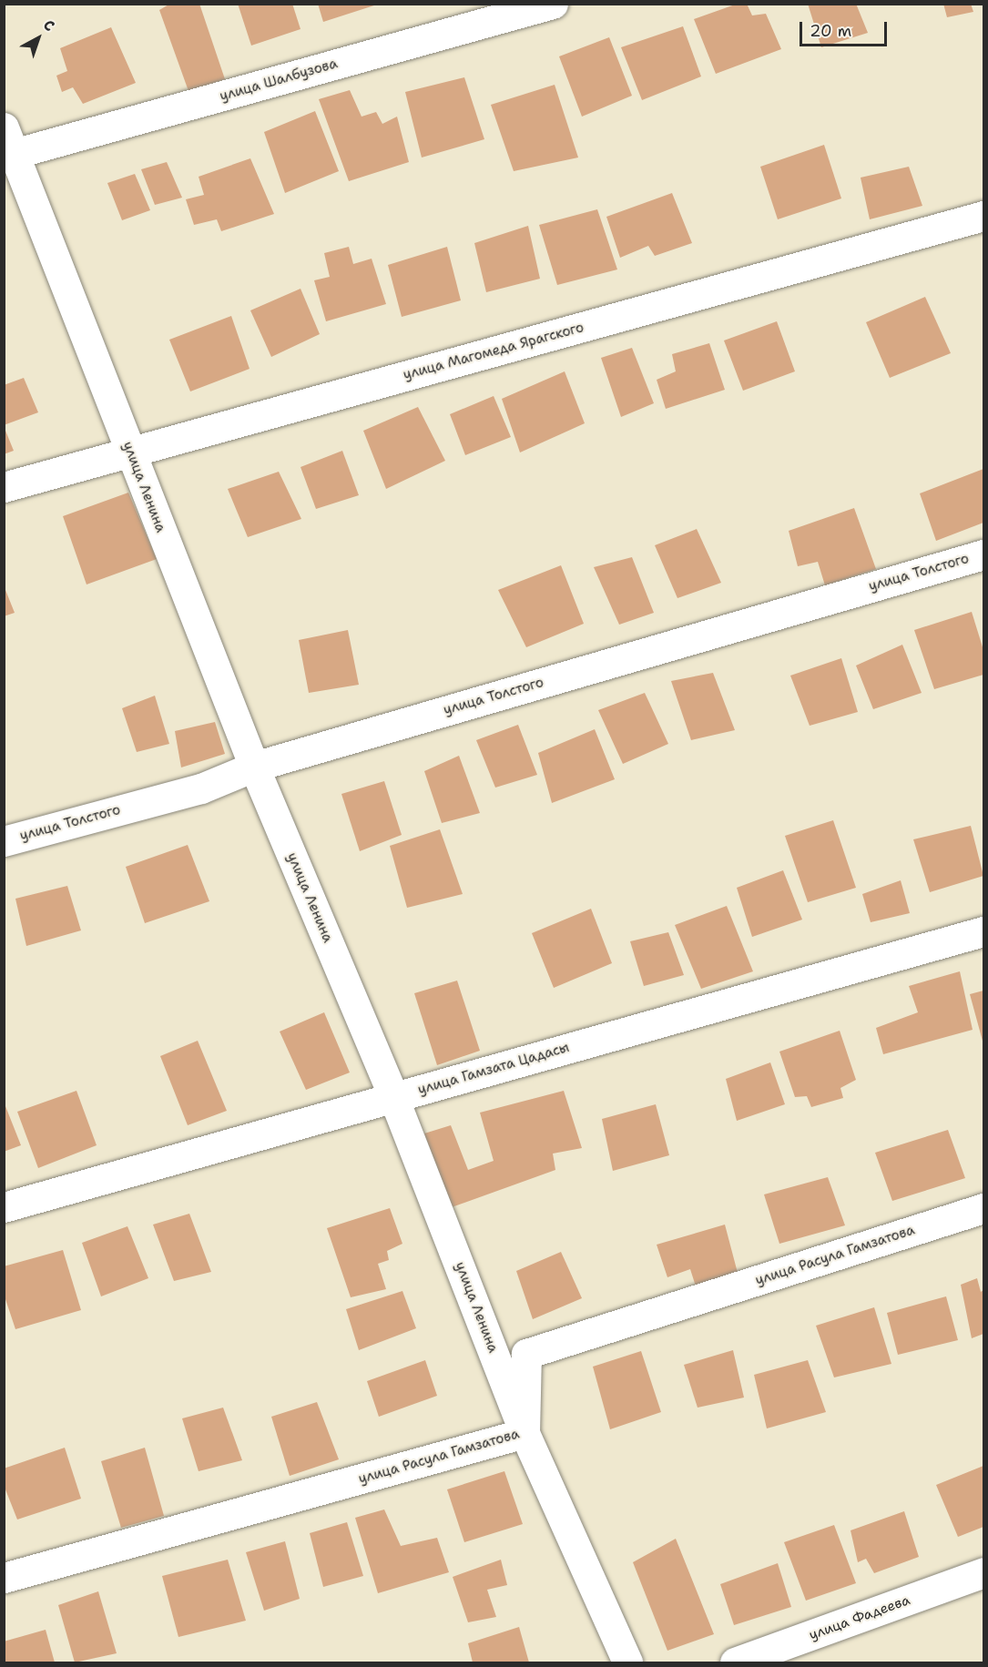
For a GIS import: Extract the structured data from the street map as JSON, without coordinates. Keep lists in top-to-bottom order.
{
  "streets": {
    "street": [
      "улица Шалбузова",
      "улица Магомеда Ярагского",
      "улица Ленина",
      "улица Толстого",
      "улица Гамзата Цадасы",
      "улица Расула Гамзатова",
      "улица Фадеева"
    ]
  },
  "crossings": [
    ["улица Шалбузова", "улица Ленина"],
    ["улица Магомеда Ярагского", "улица Ленина"],
    ["улица Ленина", "улица Толстого"],
    ["улица Ленина", "улица Гамзата Цадасы"],
    ["улица Ленина", "улица Расула Гамзатова"]
  ],
  "scale_bar": "20 m",
  "north": "top right"
}
